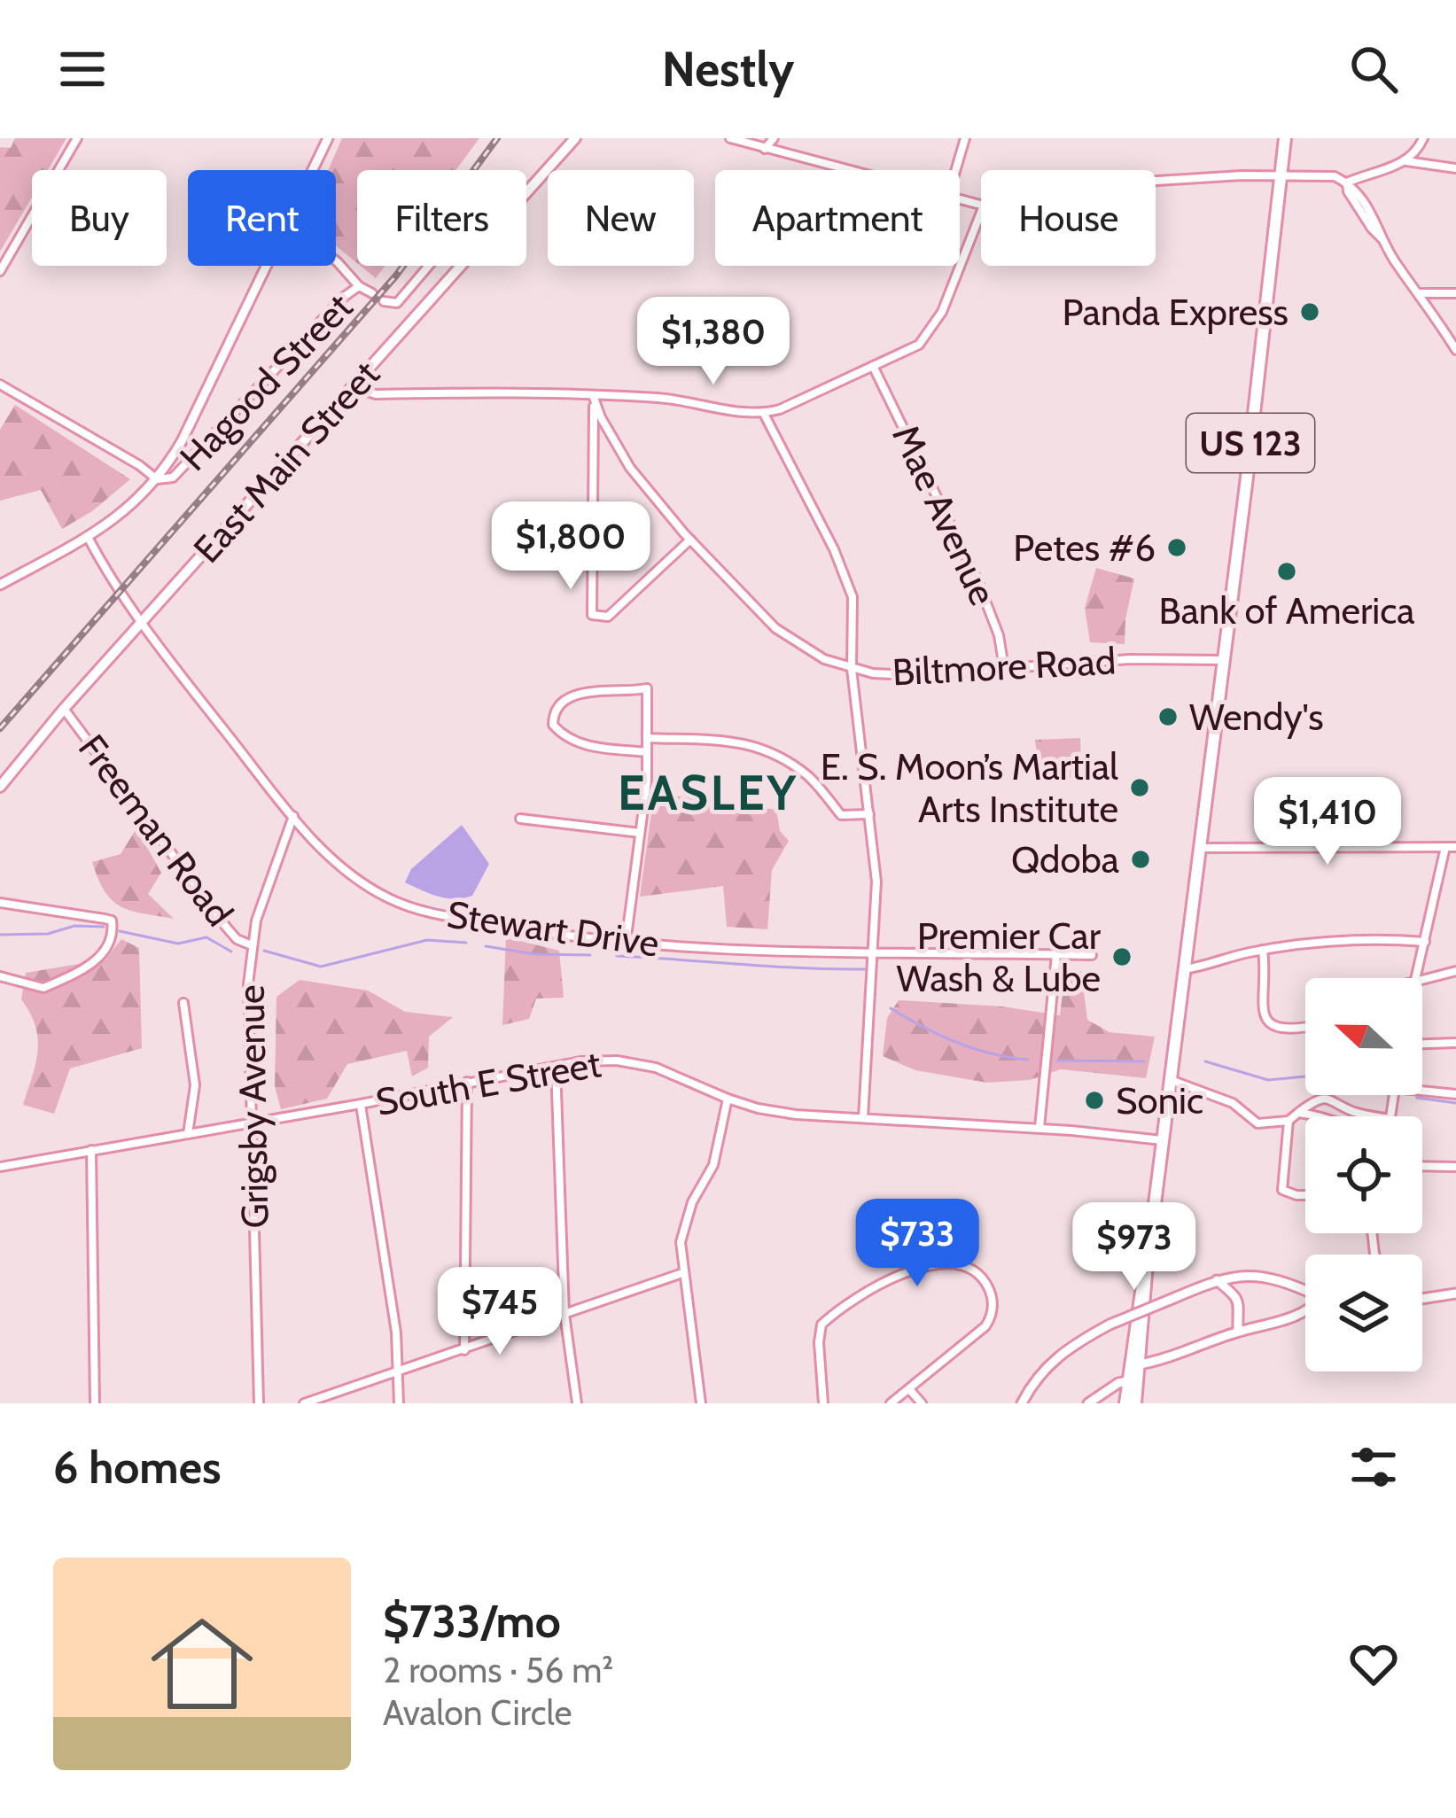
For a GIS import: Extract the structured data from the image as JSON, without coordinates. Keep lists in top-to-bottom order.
{
  "streets": {
    "highway": ["US 123"],
    "main road": ["East Main Street"],
    "street": [
      "Hagood Street",
      "Mae Avenue",
      "Biltmore Road",
      "Freeman Road",
      "Stewart Drive",
      "South E Street",
      "Grigsby Avenue"
    ]
  },
  "crossings": [
    ["Hagood Street", "Stewart Drive"],
    ["US 123", "Biltmore Road"],
    ["US 123", "South E Street"],
    ["East Main Street", "Freeman Road"],
    ["East Main Street", "Stewart Drive"],
    ["Mae Avenue", "Biltmore Road"],
    ["Freeman Road", "Grigsby Avenue"],
    ["Stewart Drive", "Grigsby Avenue"],
    ["South E Street", "Grigsby Avenue"]
  ],
  "districts": ["EASLEY"],
  "places": [
    "Panda Express",
    "Petes #6",
    "Bank of America",
    "Wendy's",
    "E. S. Moon’s Martial Arts Institute",
    "Qdoba",
    "Premier Car Wash & Lube",
    "Sonic"
  ],
  "north": "left",
  "page": {
    "header": "Nestly",
    "chip": [
      "Buy",
      "Rent",
      "Filters",
      "New",
      "Apartment",
      "House"
    ],
    "price": [
      "$1,380",
      "$1,800",
      "$1,410",
      "$733",
      "$973",
      "$745"
    ],
    "heading": "6 homes",
    "list": [
      {
        "name": "$733/mo",
        "note": "2 rooms · 56 m² · Avalon Circle"
      }
    ]
  }
}
